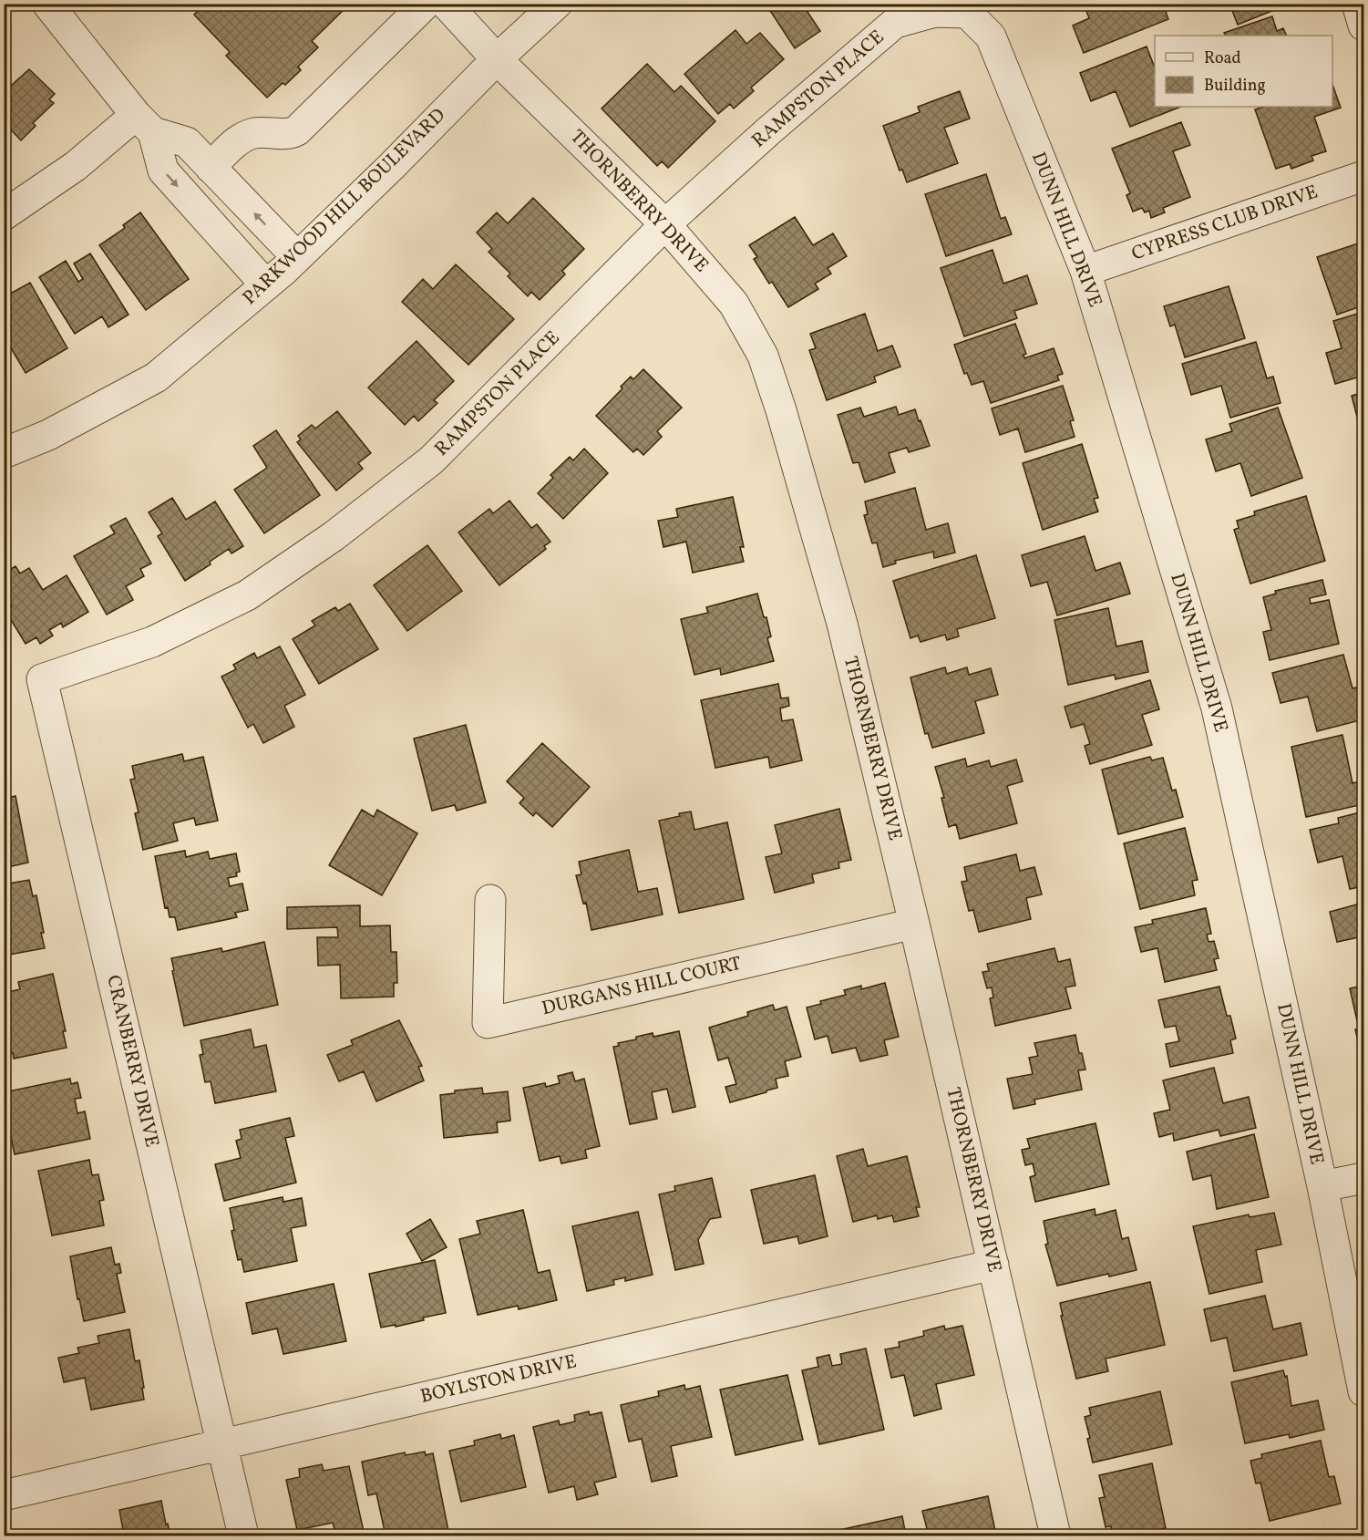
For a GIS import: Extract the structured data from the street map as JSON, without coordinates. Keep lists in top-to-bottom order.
{
  "streets": {
    "street": [
      "RAMPSTON PLACE",
      "THORNBERRY DRIVE",
      "PARKWOOD HILL BOULEVARD",
      "CYPRESS CLUB DRIVE",
      "DUNN HILL DRIVE",
      "DURGANS HILL COURT",
      "CRANBERRY DRIVE",
      "BOYLSTON DRIVE"
    ]
  },
  "crossings": [
    ["RAMPSTON PLACE", "THORNBERRY DRIVE"],
    ["RAMPSTON PLACE", "DUNN HILL DRIVE"],
    ["RAMPSTON PLACE", "CRANBERRY DRIVE"],
    ["THORNBERRY DRIVE", "PARKWOOD HILL BOULEVARD"],
    ["THORNBERRY DRIVE", "DURGANS HILL COURT"],
    ["THORNBERRY DRIVE", "BOYLSTON DRIVE"],
    ["CYPRESS CLUB DRIVE", "DUNN HILL DRIVE"],
    ["CRANBERRY DRIVE", "BOYLSTON DRIVE"]
  ],
  "legend": ["Road", "Building"]
}
